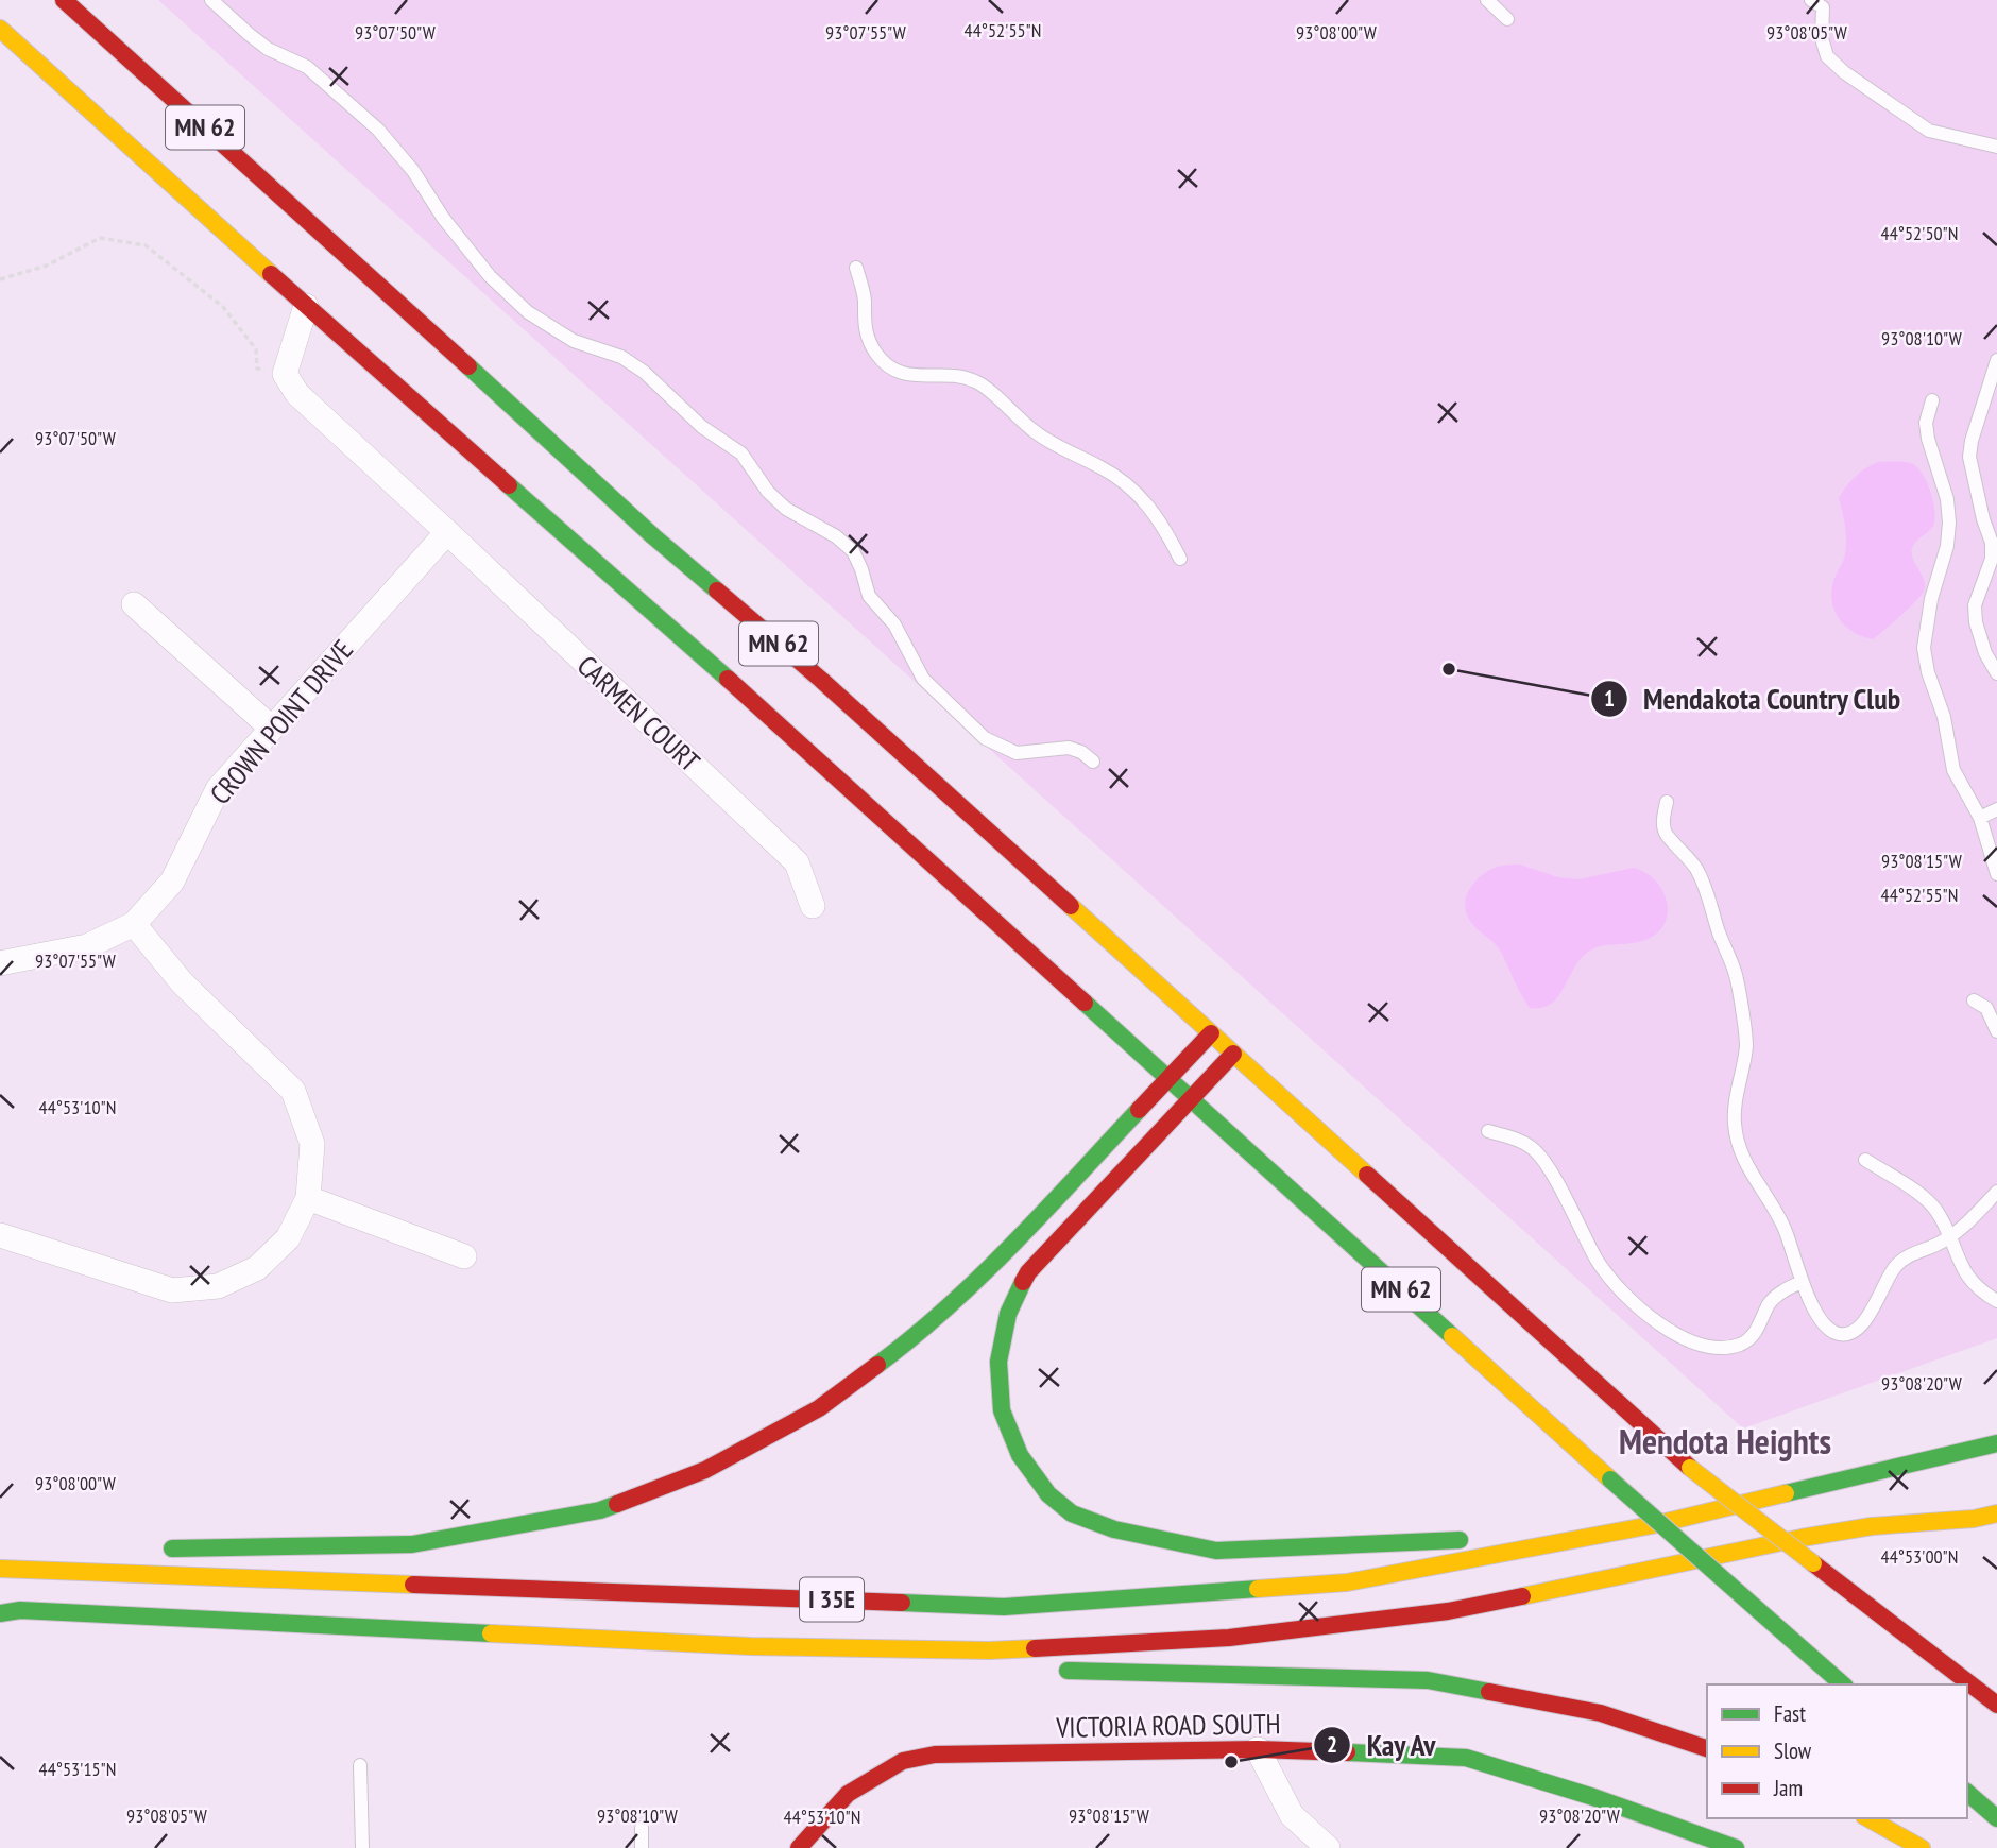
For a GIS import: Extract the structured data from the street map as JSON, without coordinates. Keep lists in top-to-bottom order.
{
  "streets": {
    "main road": ["MN 62", "I 35E", "VICTORIA ROAD SOUTH"],
    "street": ["CARMEN COURT", "CROWN POINT DRIVE"]
  },
  "crossings": [
    ["CARMEN COURT", "CROWN POINT DRIVE"]
  ],
  "districts": ["Mendota Heights"],
  "places": ["Mendakota Country Club", "Kay Av"],
  "legend": ["Fast", "Slow", "Jam"],
  "coordinates": [
    "44°52'55\"N",
    "93°07'50\"W",
    "93°07'55\"W",
    "93°08'00\"W",
    "93°08'05\"W",
    "44°52'50\"N",
    "93°08'10\"W",
    "93°08'15\"W",
    "44°53'10\"N",
    "93°08'20\"W",
    "44°53'00\"N",
    "44°53'15\"N"
  ]
}
